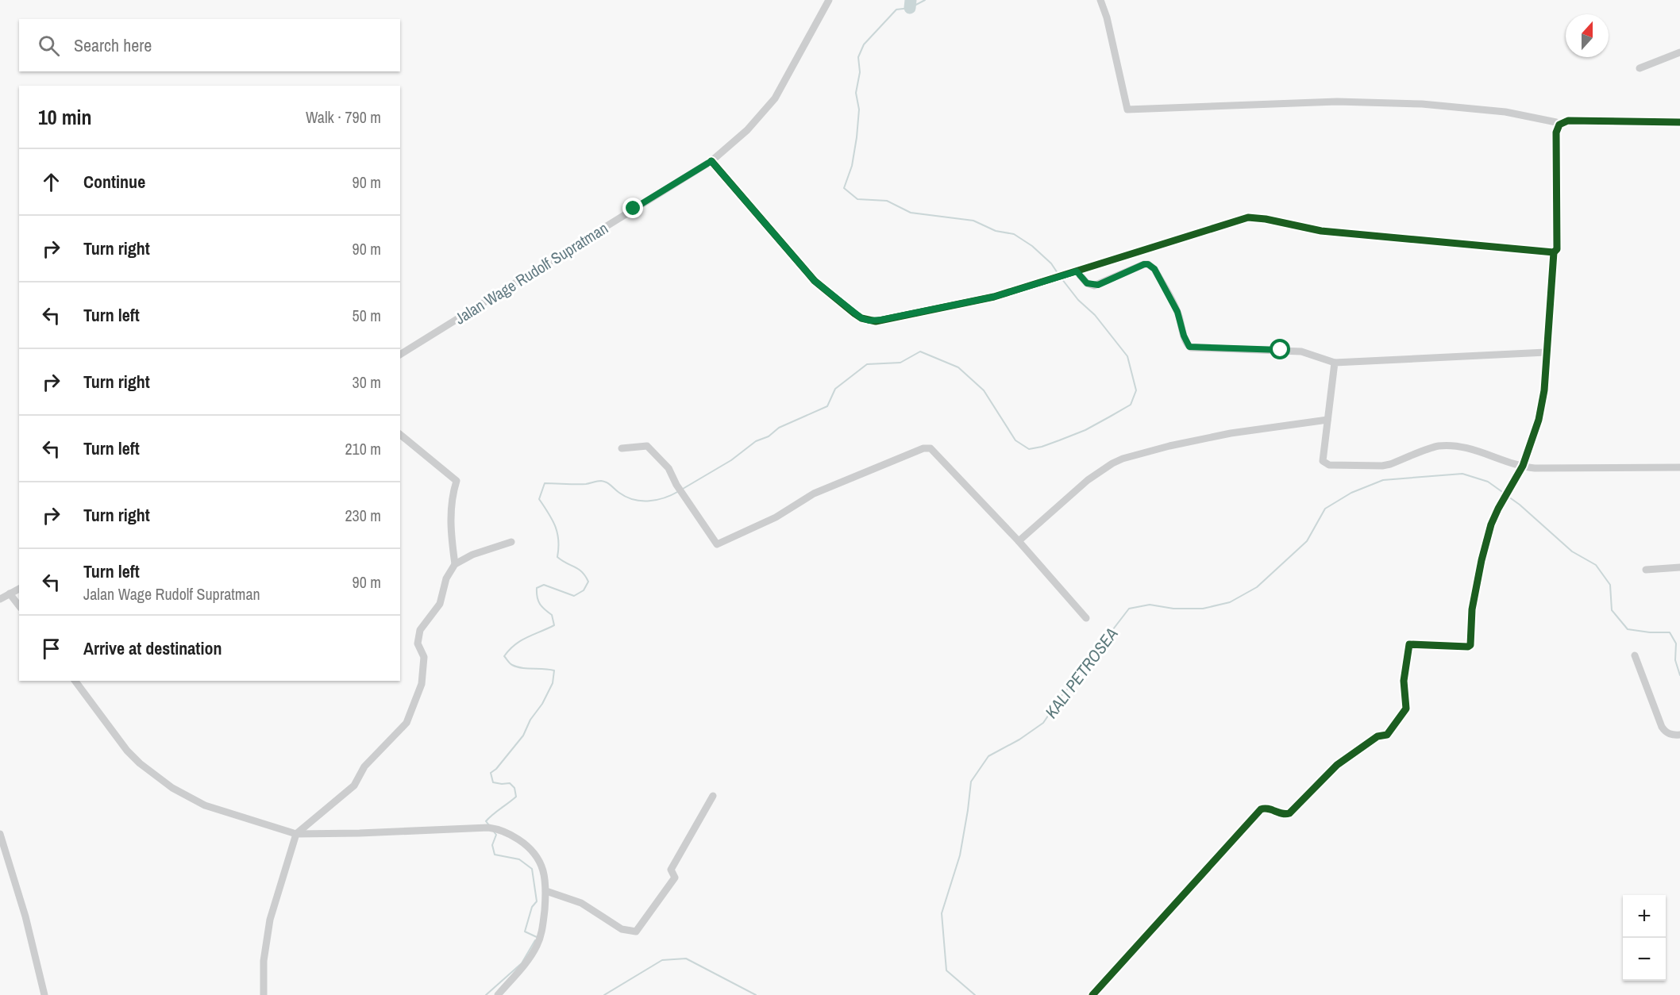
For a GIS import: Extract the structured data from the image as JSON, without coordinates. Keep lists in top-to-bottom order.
{
  "streets": {
    "street": ["Jalan Wage Rudolf Supratman"]
  },
  "water": ["KALI PETROSEA"],
  "north": "top",
  "page": {
    "search": "Search here",
    "heading": ["10 min", "Walk · 790 m"],
    "list": [
      ["Continue", "90 m"],
      ["Turn right", "90 m"],
      ["Turn left", "50 m"],
      ["Turn right", "30 m"],
      ["Turn left", "210 m"],
      ["Turn right", "230 m"],
      ["Turn left", "Jalan Wage Rudolf Supratman", "90 m"],
      "Arrive at destination"
    ],
    "map_buttons": ["+", "−"]
  }
}
